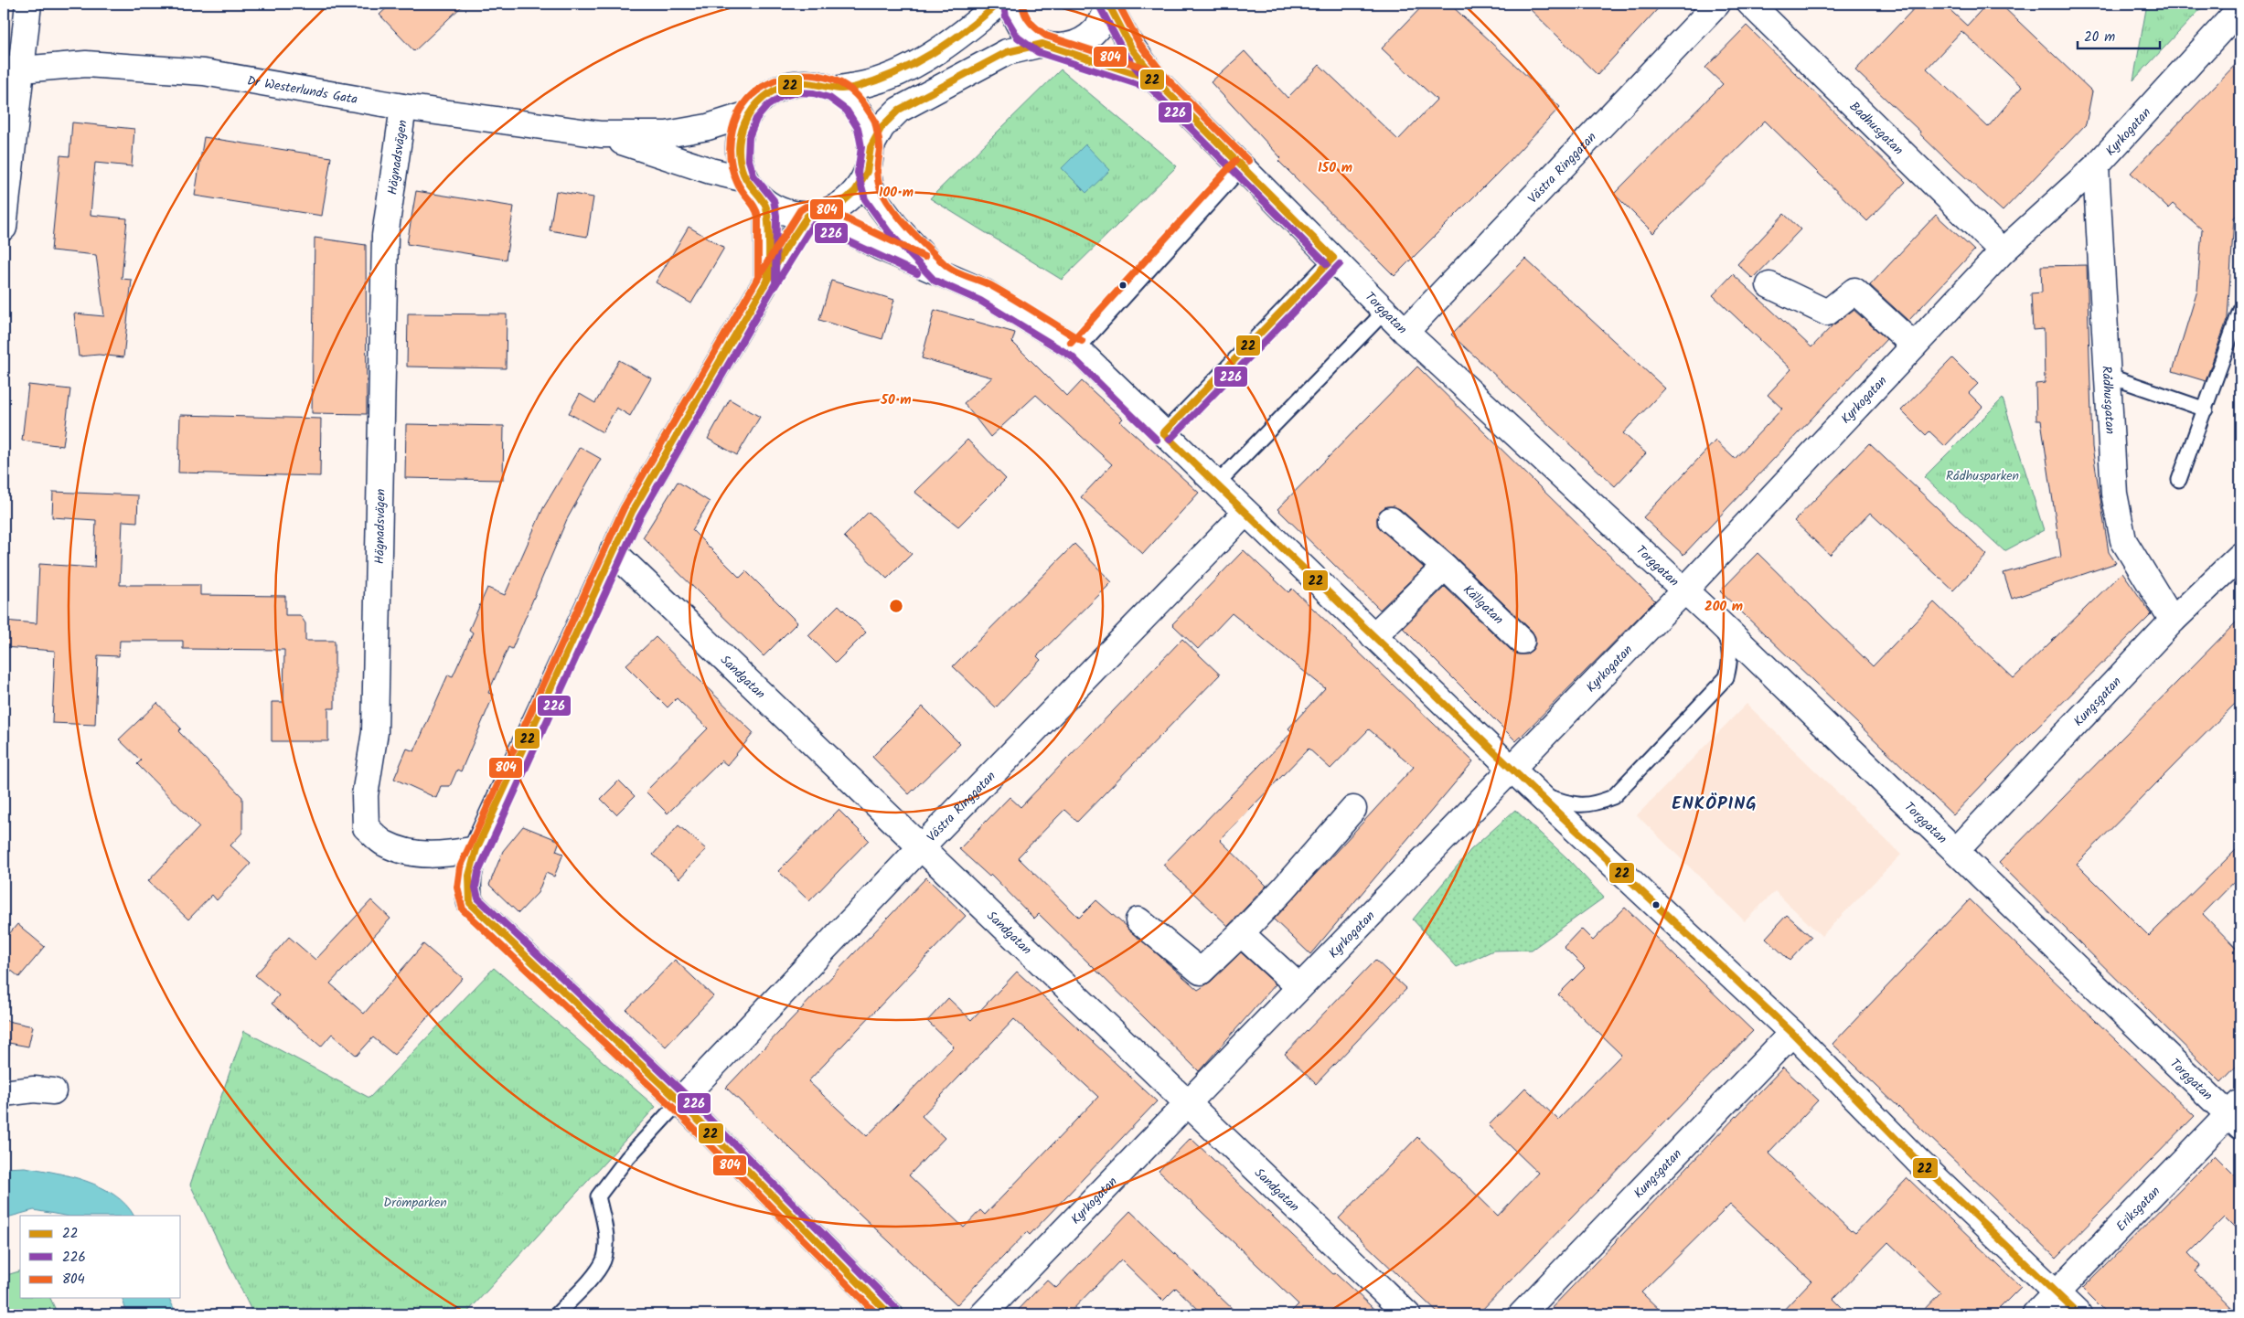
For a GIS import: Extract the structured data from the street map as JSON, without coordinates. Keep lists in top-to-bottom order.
{
  "streets": {
    "street": [
      "Dr Westerlunds Gata",
      "Badhusgatan",
      "Kyrkogatan",
      "Hägnadsvägen",
      "Västra Ringgatan",
      "Torggatan",
      "Rådhusgatan",
      "Källgatan",
      "Sandgatan",
      "Kungsgatan",
      "Eriksgatan"
    ]
  },
  "crossings": [
    ["Dr Westerlunds Gata", "Hägnadsvägen"],
    ["Badhusgatan", "Kyrkogatan"],
    ["Kyrkogatan", "Torggatan"],
    ["Kyrkogatan", "Rådhusgatan"],
    ["Kyrkogatan", "Sandgatan"],
    ["Västra Ringgatan", "Torggatan"],
    ["Västra Ringgatan", "Sandgatan"],
    ["Torggatan", "Kungsgatan"],
    ["Torggatan", "Eriksgatan"],
    ["Rådhusgatan", "Kungsgatan"]
  ],
  "districts": ["ENKÖPING"],
  "parks": ["Rådhusparken", "Drömparken"],
  "lines": ["transit line 22", "transit line 804", "transit line 226"],
  "legend": ["22", "226", "804"],
  "scale_bar": "20 m",
  "rings": [
    "150 m",
    "100 m",
    "50 m",
    "200 m"
  ]
}
